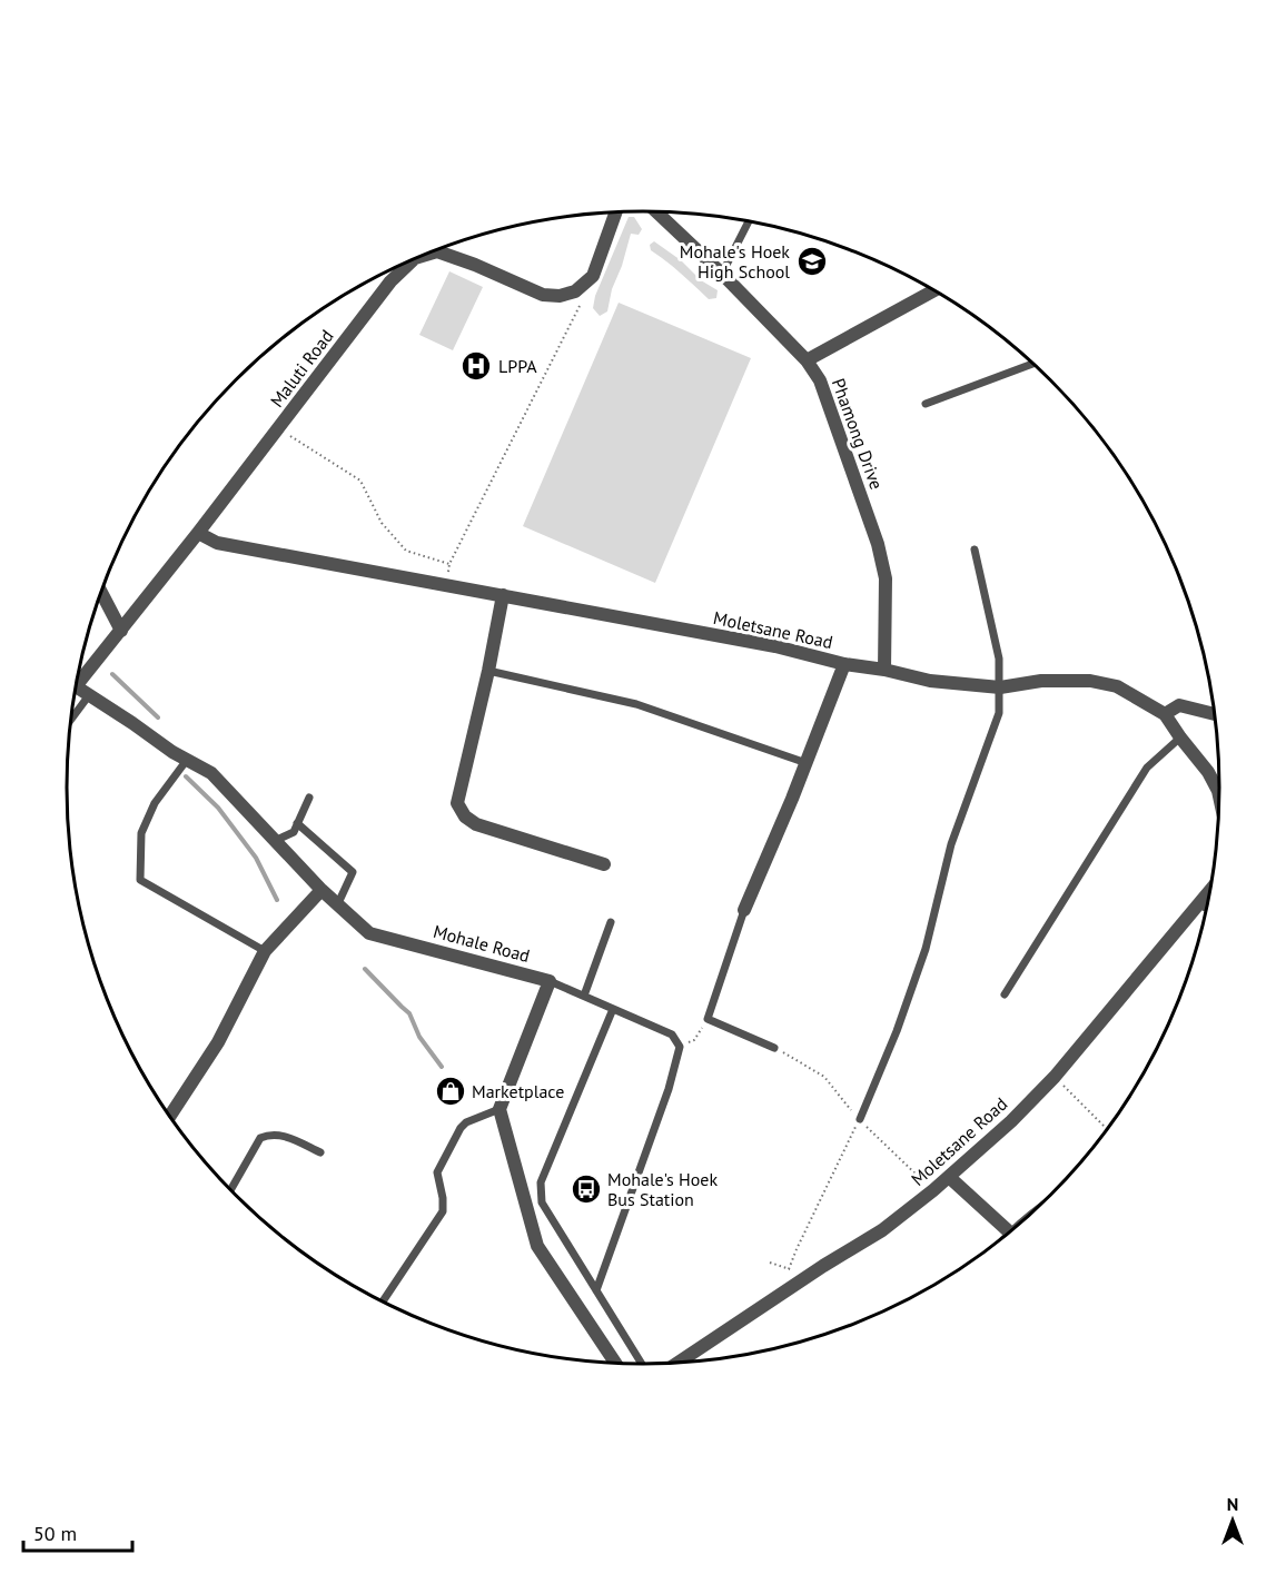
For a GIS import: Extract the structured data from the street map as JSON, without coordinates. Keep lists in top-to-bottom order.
{
  "streets": {
    "street": [
      "Maluti Road",
      "Phamong Drive",
      "Moletsane Road",
      "Mohale Road"
    ]
  },
  "crossings": [
    ["Maluti Road", "Moletsane Road"],
    ["Phamong Drive", "Moletsane Road"]
  ],
  "places": {
    "school or university": ["Mohale's Hoek High School"],
    "hospital": ["LPPA"],
    "shop": ["Marketplace"],
    "bus stop": ["Mohale's Hoek Bus Station"]
  },
  "scale_bar": "50 m",
  "north": "top"
}
